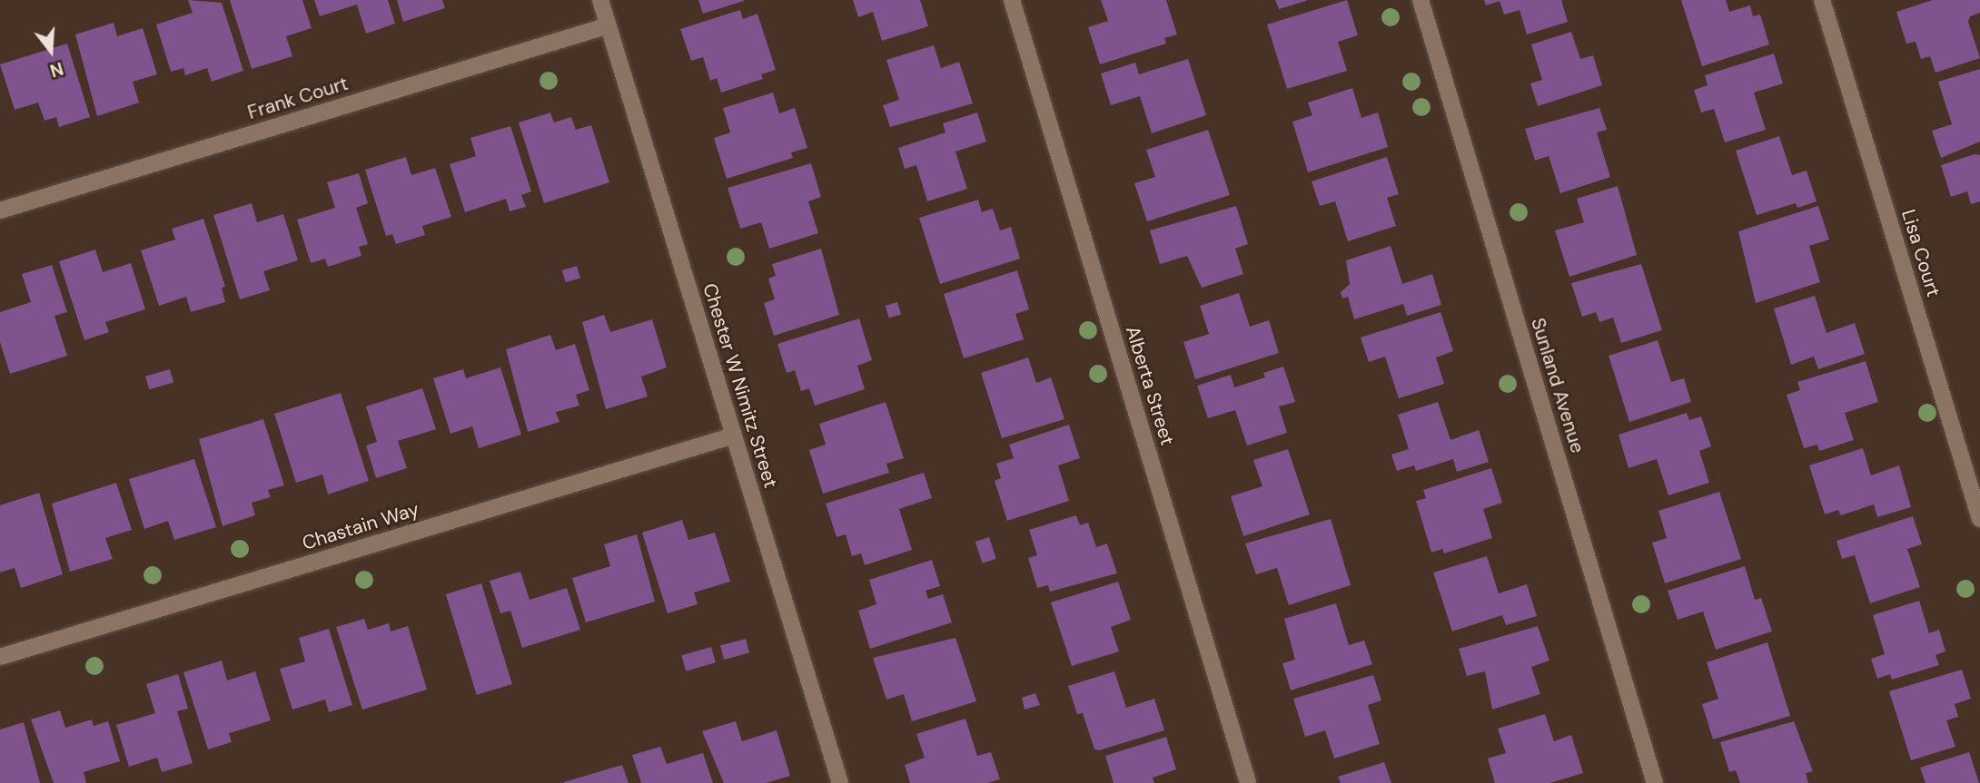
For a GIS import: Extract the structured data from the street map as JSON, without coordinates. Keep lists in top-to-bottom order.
{
  "streets": {
    "street": [
      "Frank Court",
      "Lisa Court",
      "Chester W Nimitz Street",
      "Alberta Street",
      "Sunland Avenue",
      "Chastain Way"
    ]
  },
  "crossings": [
    ["Frank Court", "Chester W Nimitz Street"],
    ["Chester W Nimitz Street", "Chastain Way"]
  ],
  "north": "bottom"
}
